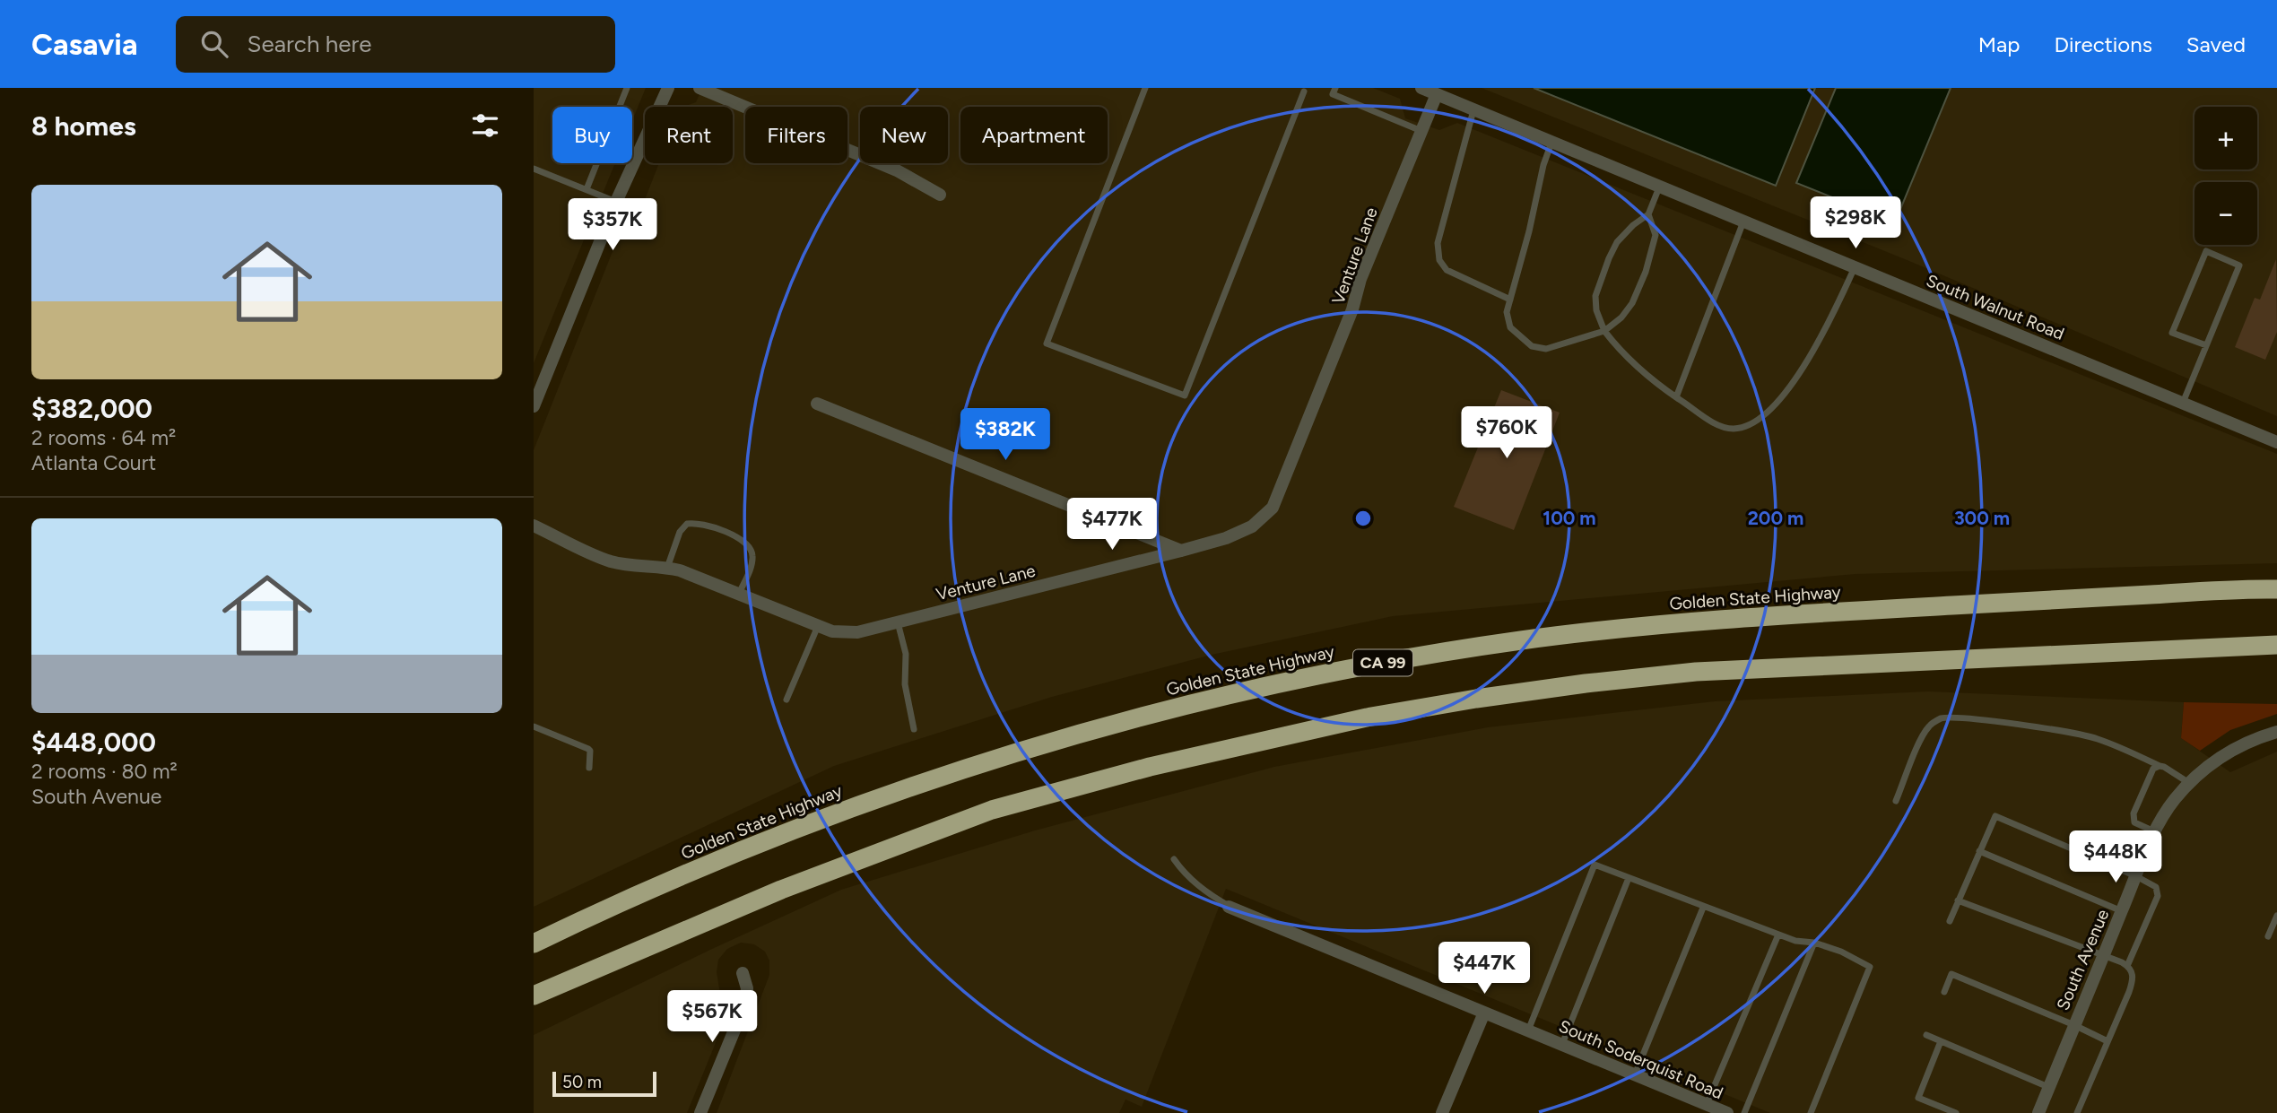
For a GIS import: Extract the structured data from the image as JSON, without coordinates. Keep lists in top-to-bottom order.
{
  "streets": {
    "highway": ["Golden State Highway", "CA 99"],
    "street": [
      "Venture Lane",
      "South Walnut Road",
      "South Avenue",
      "South Soderquist Road"
    ]
  },
  "crossings": [
    ["Venture Lane", "South Walnut Road"]
  ],
  "scale_bar": "50 m",
  "page": {
    "header": "Casavia",
    "search": "Search here",
    "nav": ["Map", "Directions", "Saved"],
    "heading": "8 homes",
    "map_buttons": ["+", "−"],
    "chip": [
      "Buy",
      "Rent",
      "Filters",
      "New",
      "Apartment"
    ],
    "list": [
      {
        "name": "$382,000",
        "note": "2 rooms · 64 m² · Atlanta Court"
      },
      {
        "name": "$448,000",
        "note": "2 rooms · 80 m² · South Avenue"
      }
    ],
    "price": [
      "$298K",
      "$357K",
      "$760K",
      "$382K",
      "$477K",
      "$448K",
      "$447K",
      "$567K"
    ],
    "scale": "50 m"
  },
  "rings": ["100 m", "200 m", "300 m"]
}
